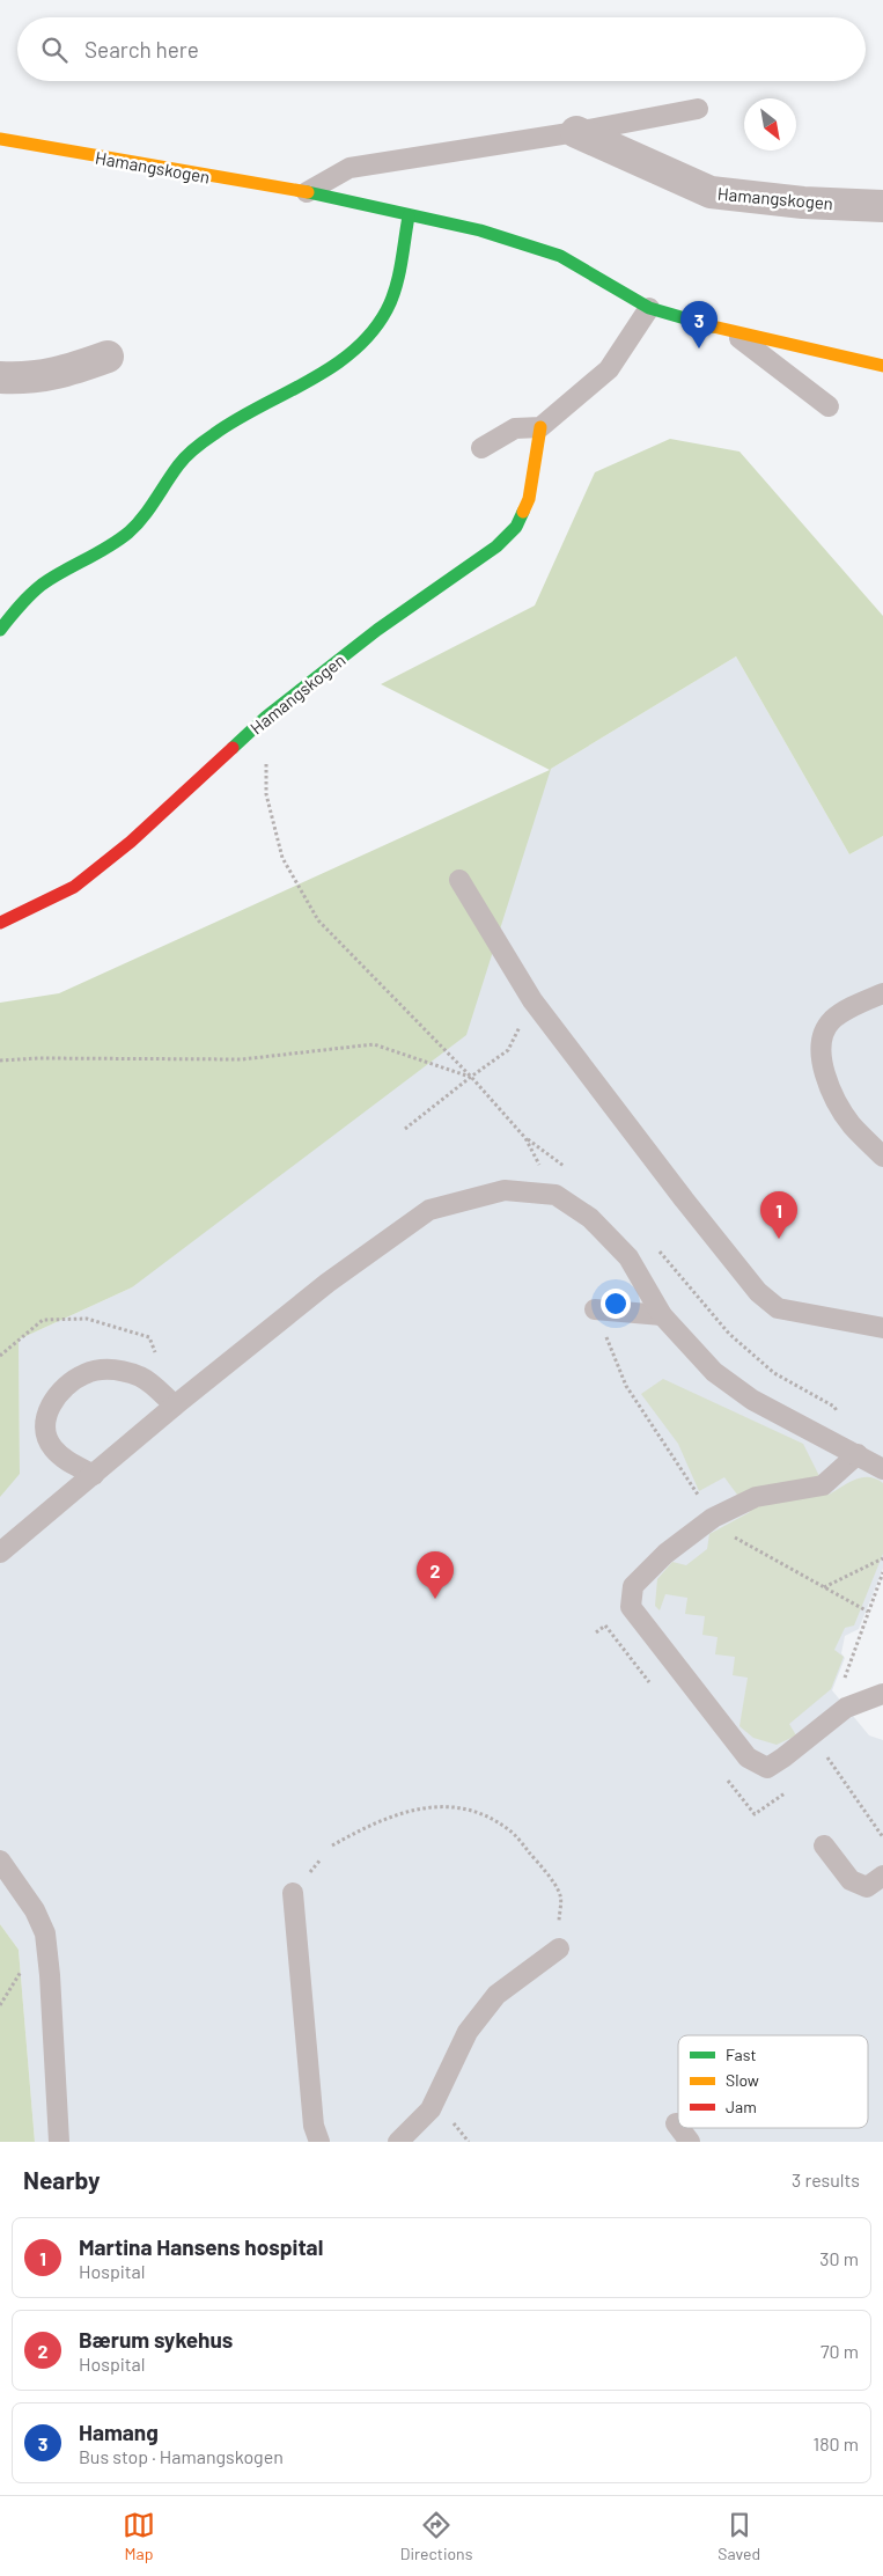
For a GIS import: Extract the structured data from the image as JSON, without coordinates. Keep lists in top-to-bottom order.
{
  "streets": {
    "street": ["Hamangskogen"]
  },
  "legend": ["Fast", "Slow", "Jam"],
  "north": "bottom right",
  "page": {
    "search": "Search here",
    "pins": ["3", "1", "2"],
    "heading": ["Nearby", "3 results"],
    "list": [
      {
        "mark": "1",
        "name": "Martina Hansens hospital",
        "note": "Hospital",
        "value": "30 m"
      },
      {
        "mark": "2",
        "name": "Bærum sykehus",
        "note": "Hospital",
        "value": "70 m"
      },
      {
        "mark": "3",
        "name": "Hamang",
        "note": "Bus stop · Hamangskogen",
        "value": "180 m"
      }
    ],
    "nav": ["Map", "Directions", "Saved"]
  }
}
